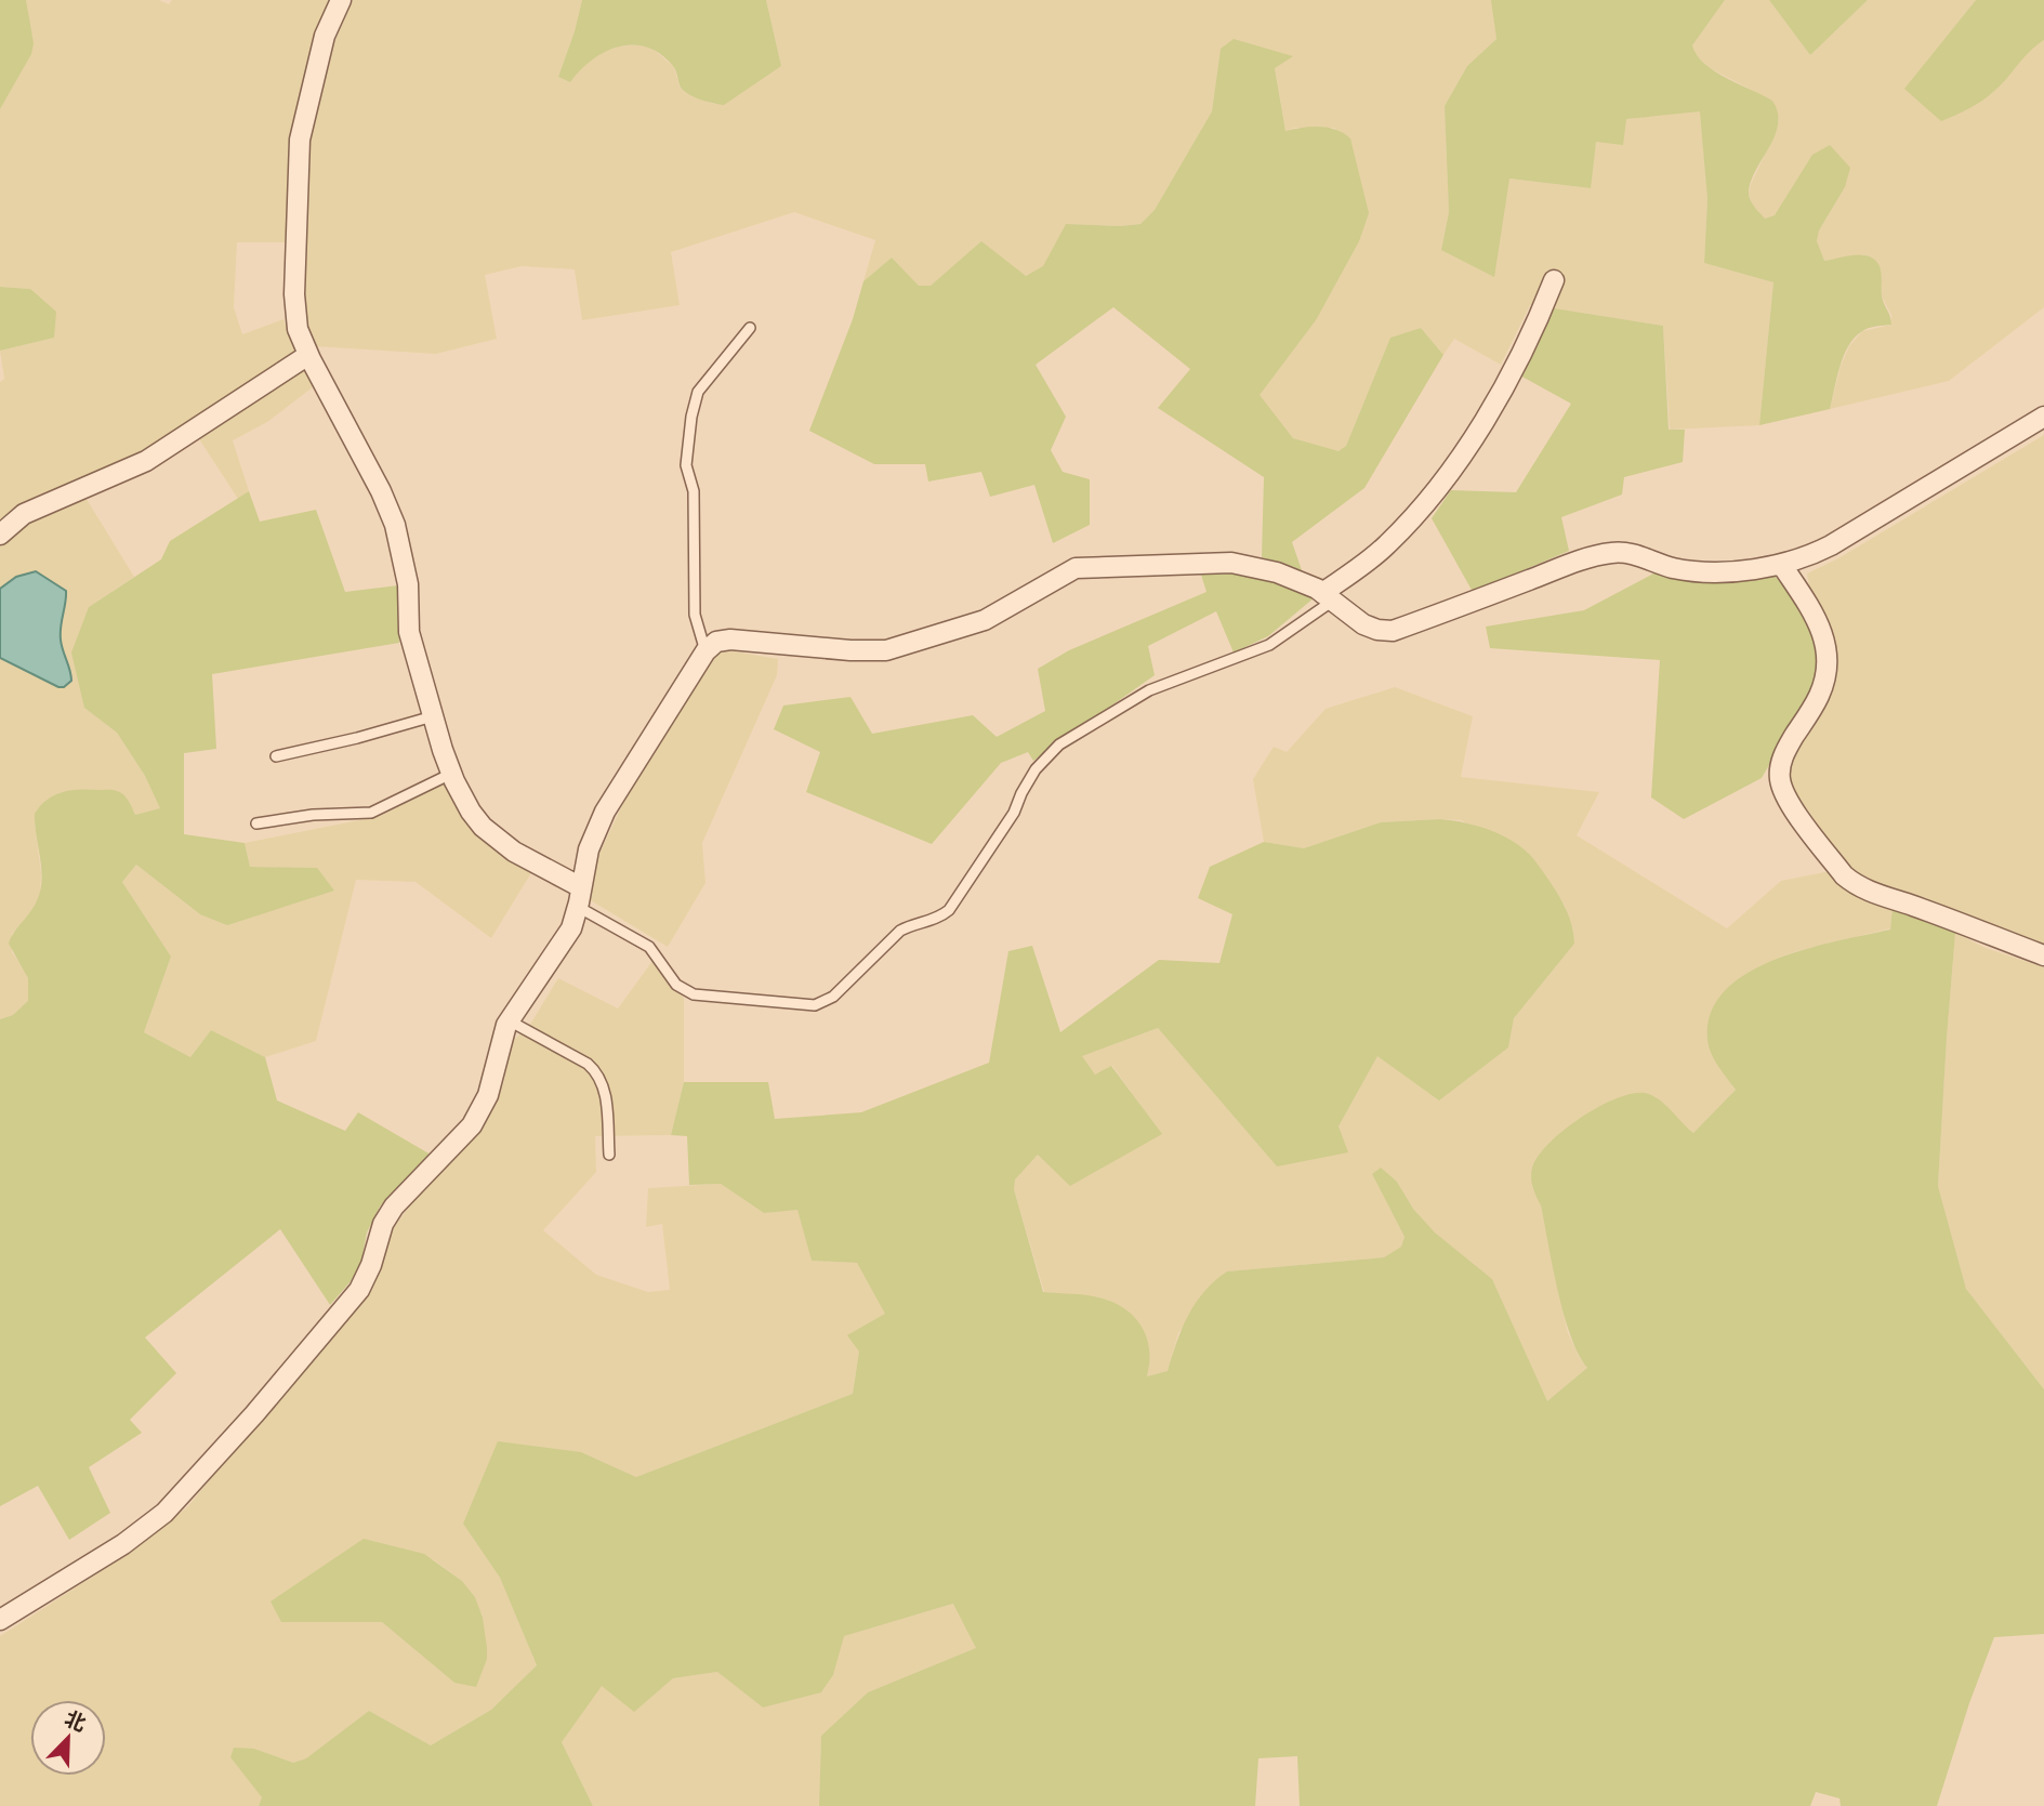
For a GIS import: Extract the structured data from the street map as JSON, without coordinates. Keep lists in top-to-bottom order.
{
  "north": "top right"
}
